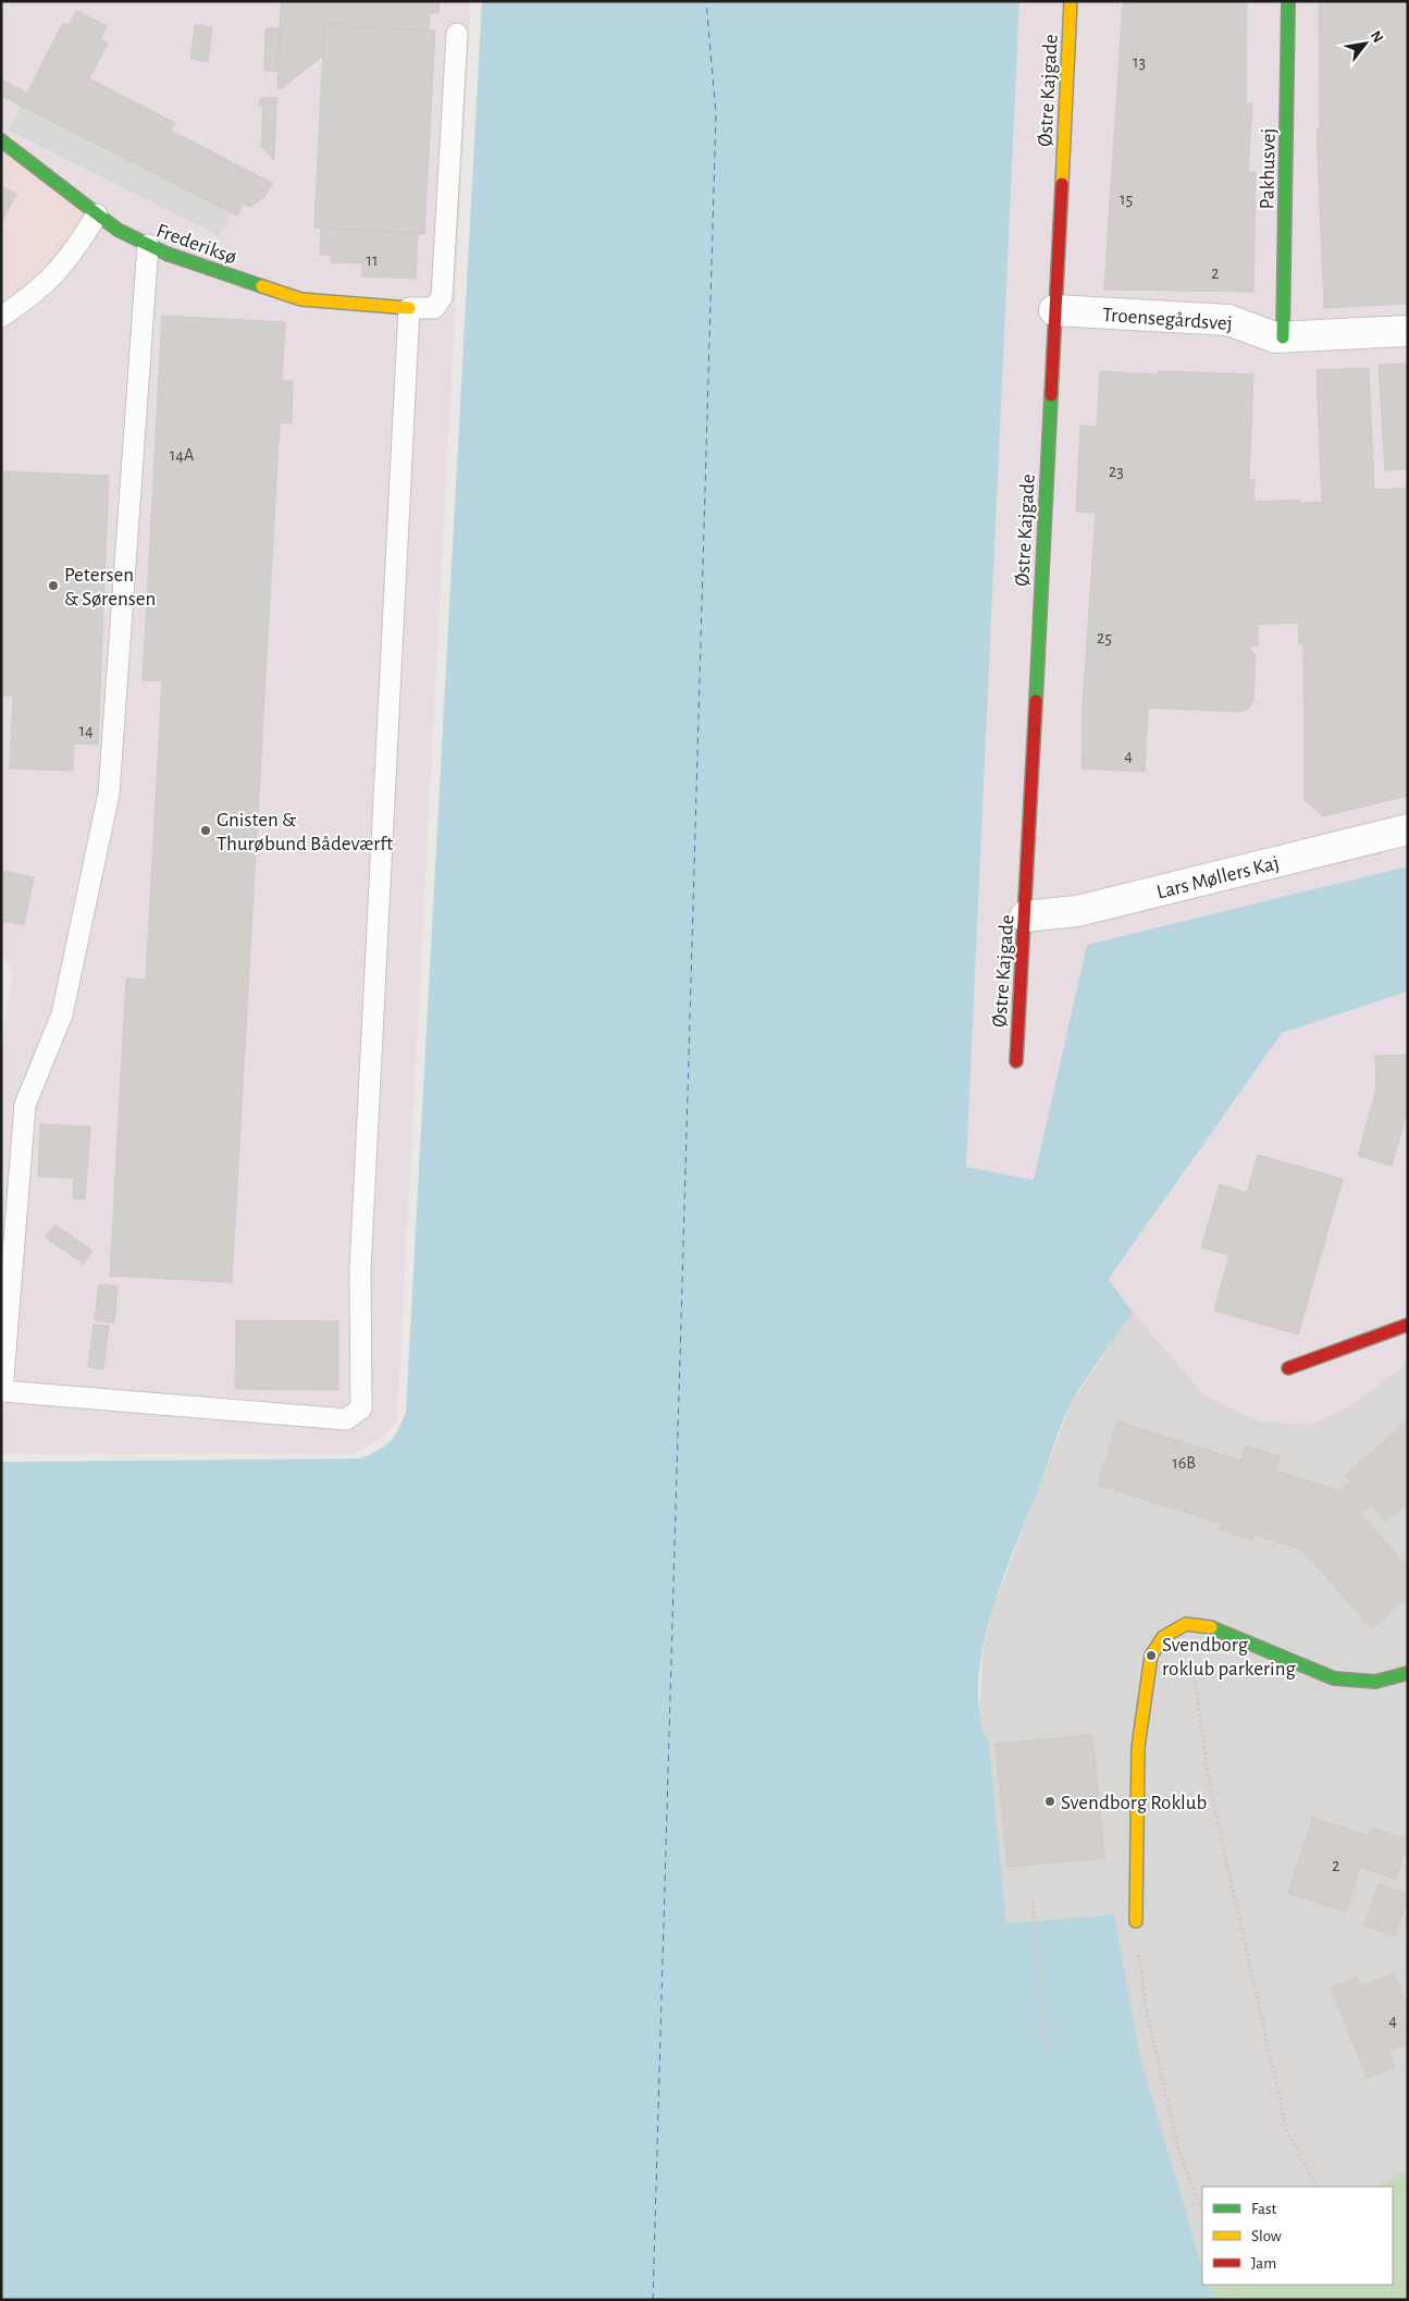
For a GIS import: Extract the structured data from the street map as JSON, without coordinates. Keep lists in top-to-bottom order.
{
  "streets": {
    "street": [
      "Østre Kajgade",
      "Pakhusvej",
      "Frederiksø",
      "Troensegårdsvej",
      "Lars Møllers Kaj"
    ]
  },
  "crossings": [
    ["Østre Kajgade", "Troensegårdsvej"],
    ["Østre Kajgade", "Lars Møllers Kaj"],
    ["Pakhusvej", "Troensegårdsvej"]
  ],
  "places": [
    "Petersen & Sørensen",
    "Gnisten & Thurøbund Bådeværft",
    "Svendborg roklub parkering",
    "Svendborg Roklub"
  ],
  "house_numbers": [
    "13",
    "15",
    "11",
    "2",
    "14A",
    "23",
    "25",
    "14",
    "4",
    "16B",
    "2",
    "4"
  ],
  "legend": ["Fast", "Slow", "Jam"],
  "north": "top right"
}
